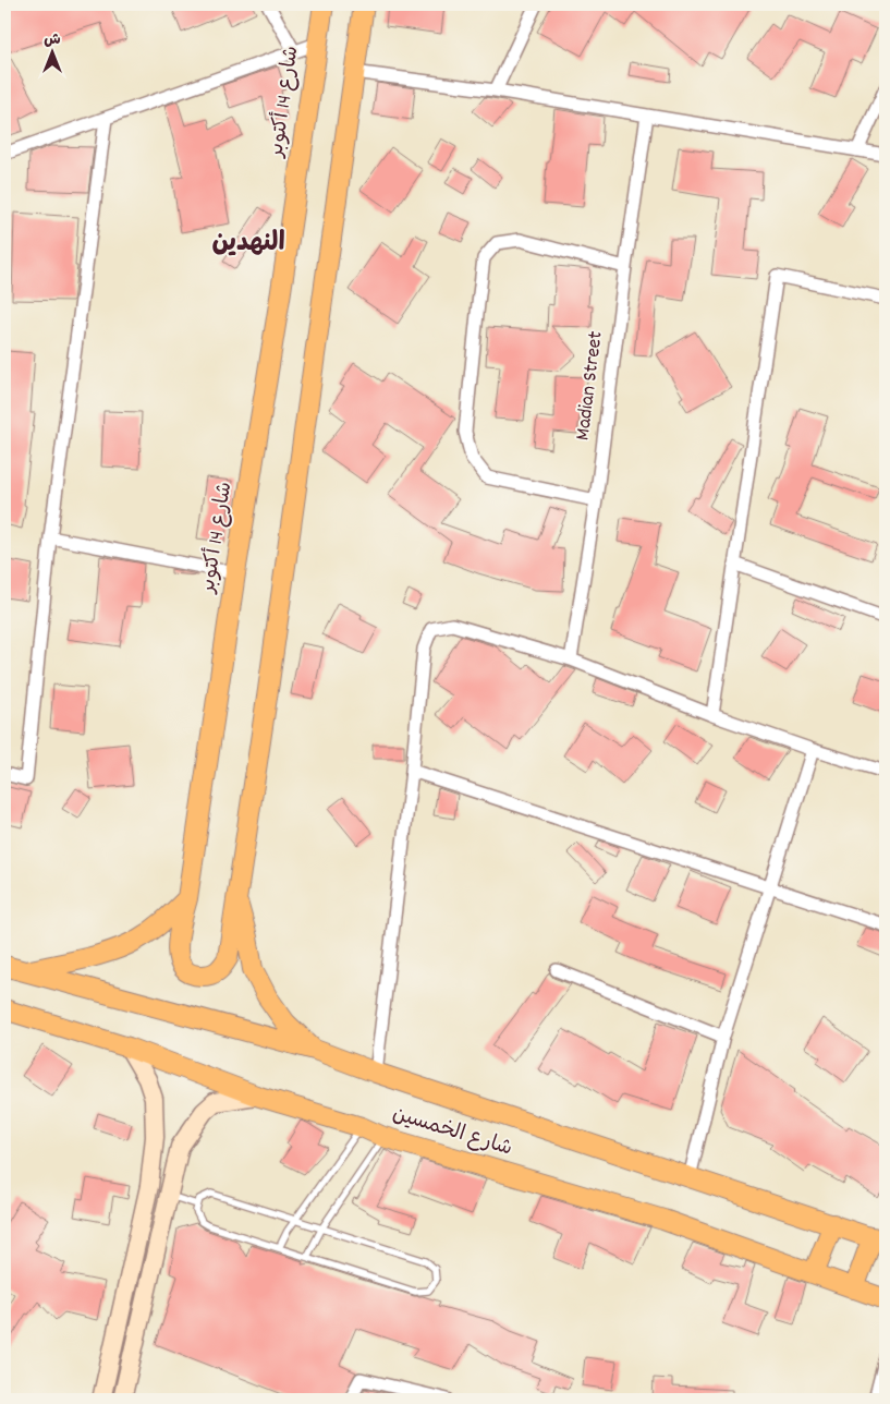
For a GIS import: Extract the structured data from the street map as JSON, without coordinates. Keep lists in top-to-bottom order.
{
  "streets": {
    "main road": ["شارع 14 أكتوبر", "شارع الخمسين"],
    "street": ["Madian Street"]
  },
  "districts": ["النهدين"],
  "north": "top"
}
